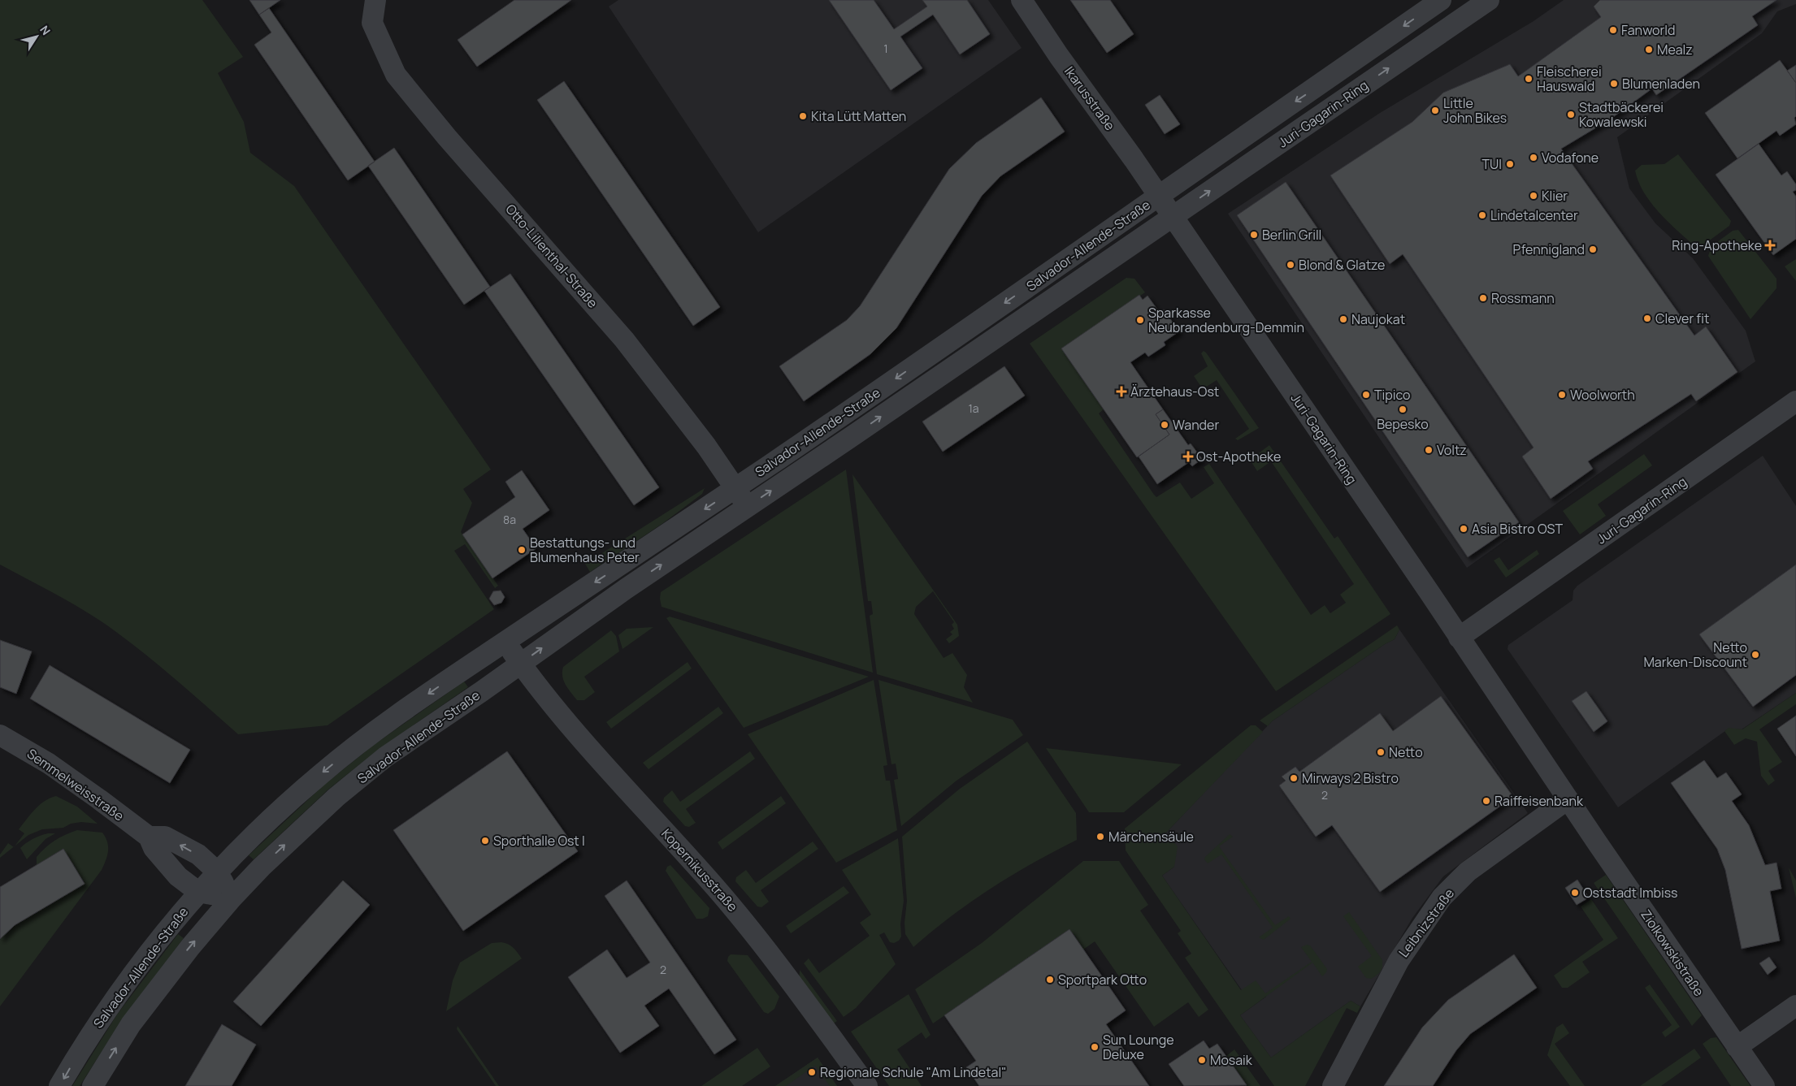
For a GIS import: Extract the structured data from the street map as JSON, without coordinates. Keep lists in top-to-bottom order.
{
  "streets": {
    "street": [
      "Ikarusstraße",
      "Juri-Gagarin-Ring",
      "Salvador-Allende-Straße",
      "Otto-Lilienthal-Straße",
      "Semmelweisstraße",
      "Kopernikusstraße",
      "Leibnizstraße",
      "Ziolkowskistraße"
    ]
  },
  "crossings": [
    ["Ikarusstraße", "Juri-Gagarin-Ring"],
    ["Ikarusstraße", "Salvador-Allende-Straße"],
    ["Juri-Gagarin-Ring", "Salvador-Allende-Straße"],
    ["Juri-Gagarin-Ring", "Ziolkowskistraße"],
    ["Salvador-Allende-Straße", "Otto-Lilienthal-Straße"],
    ["Salvador-Allende-Straße", "Semmelweisstraße"],
    ["Salvador-Allende-Straße", "Kopernikusstraße"],
    ["Leibnizstraße", "Ziolkowskistraße"]
  ],
  "places": {
    "other": [
      "Fanworld",
      "Mealz",
      "Fleischerei Hauswald",
      "Blumenladen",
      "Little John Bikes",
      "Stadtbäckerei Kowalewski",
      "Kita Lütt Matten",
      "Vodafone",
      "TUI",
      "Klier",
      "Lindetalcenter",
      "Berlin Grill",
      "Pfennigland",
      "Blond & Glatze",
      "Rossmann",
      "Clever fit",
      "Naujokat",
      "Sparkasse Neubrandenburg-Demmin",
      "Tipico",
      "Woolworth",
      "Bepesko",
      "Wander",
      "Voltz",
      "Asia Bistro OST",
      "Bestattungs- und Blumenhaus Peter",
      "Netto Marken-Discount",
      "Netto",
      "Mirways 2 Bistro",
      "Raiffeisenbank",
      "Märchensäule",
      "Sporthalle Ost I",
      "Oststadt Imbiss",
      "Sportpark Otto",
      "Sun Lounge Deluxe",
      "Mosaik",
      "Regionale Schule \"Am Lindetal\""
    ],
    "health": ["Ring-Apotheke", "Ärztehaus-Ost", "Ost-Apotheke"]
  },
  "house_numbers": [
    "1",
    "1a",
    "8a",
    "2",
    "2"
  ],
  "north": "top right"
}
